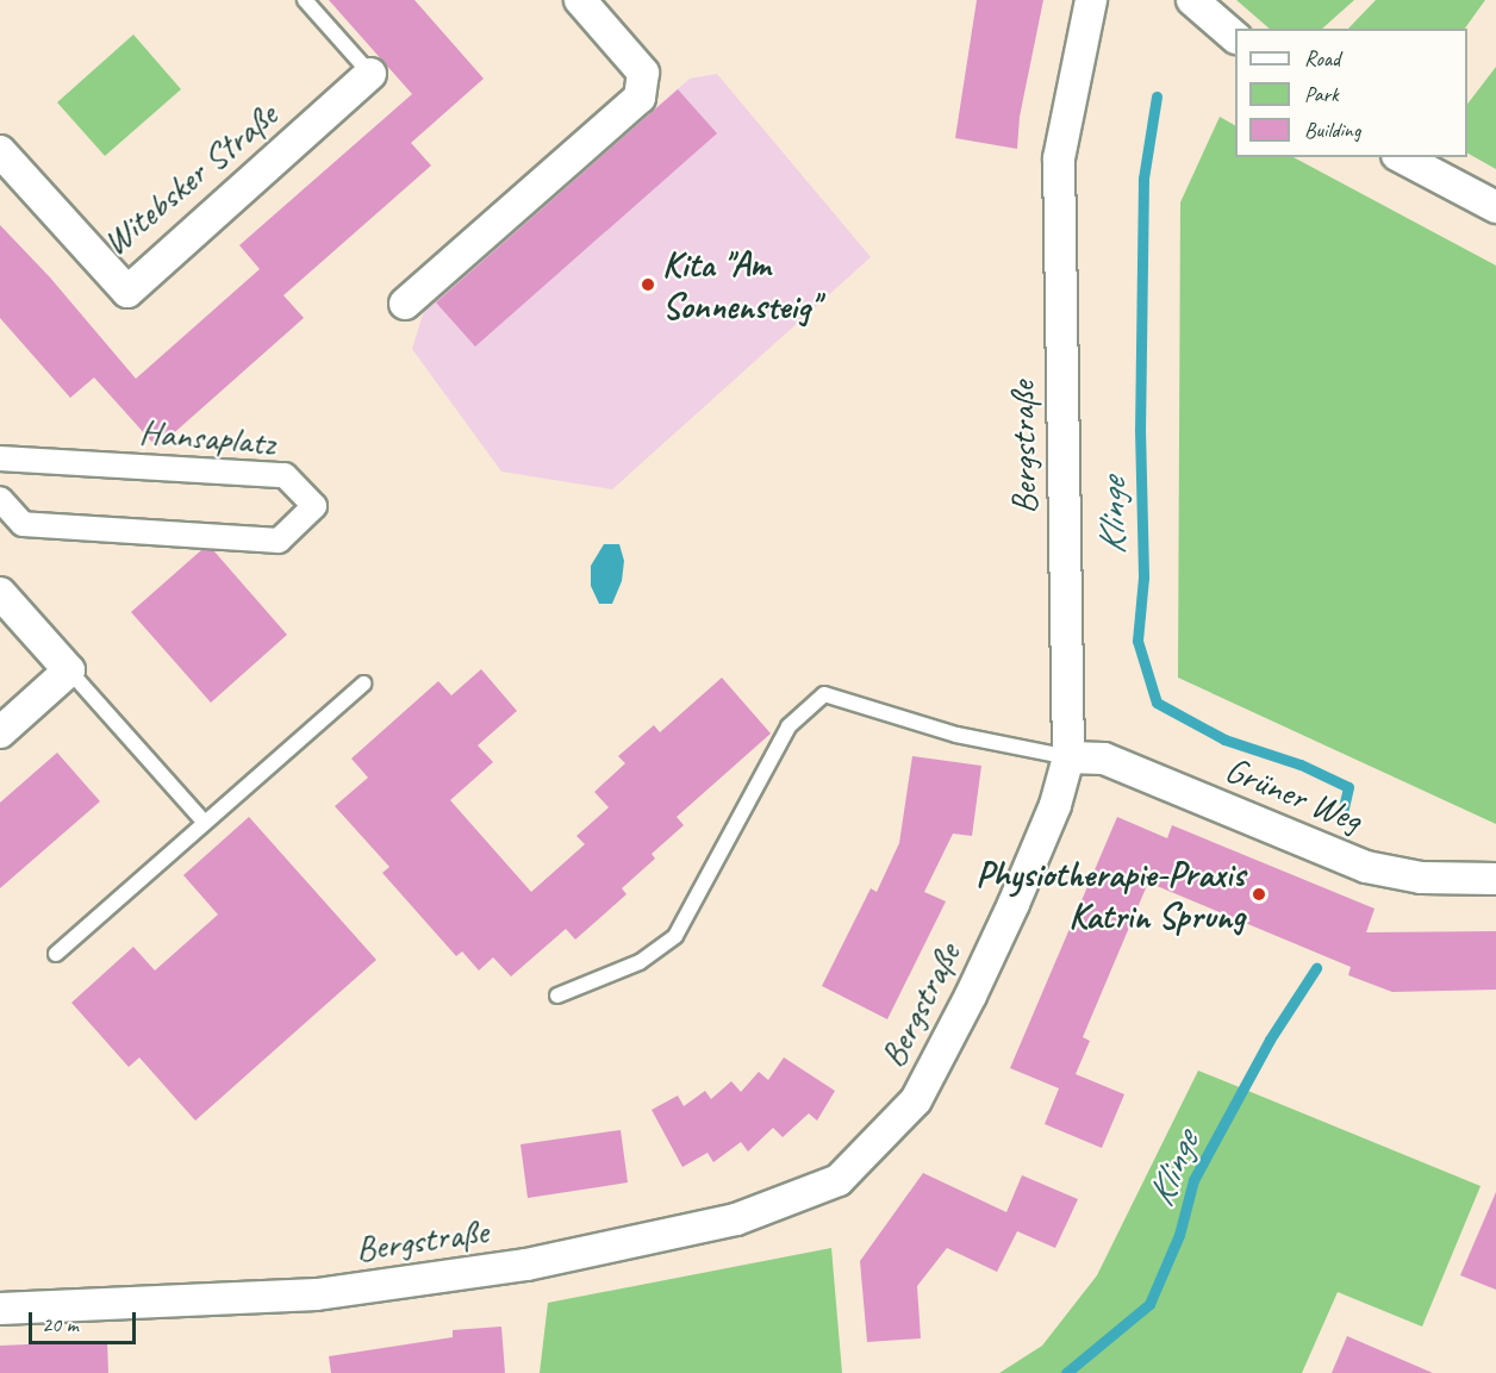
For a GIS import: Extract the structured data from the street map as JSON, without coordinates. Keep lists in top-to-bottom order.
{
  "streets": {
    "street": [
      "Witebsker Straße",
      "Hansaplatz",
      "Bergstraße",
      "Grüner Weg"
    ]
  },
  "crossings": [
    ["Bergstraße", "Grüner Weg"]
  ],
  "water": ["Klinge"],
  "places": ["Kita \"Am Sonnensteig\"", "Physiotherapie-Praxis Katrin Sprung"],
  "legend": ["Road", "Park", "Building"],
  "scale_bar": "20 m"
}
